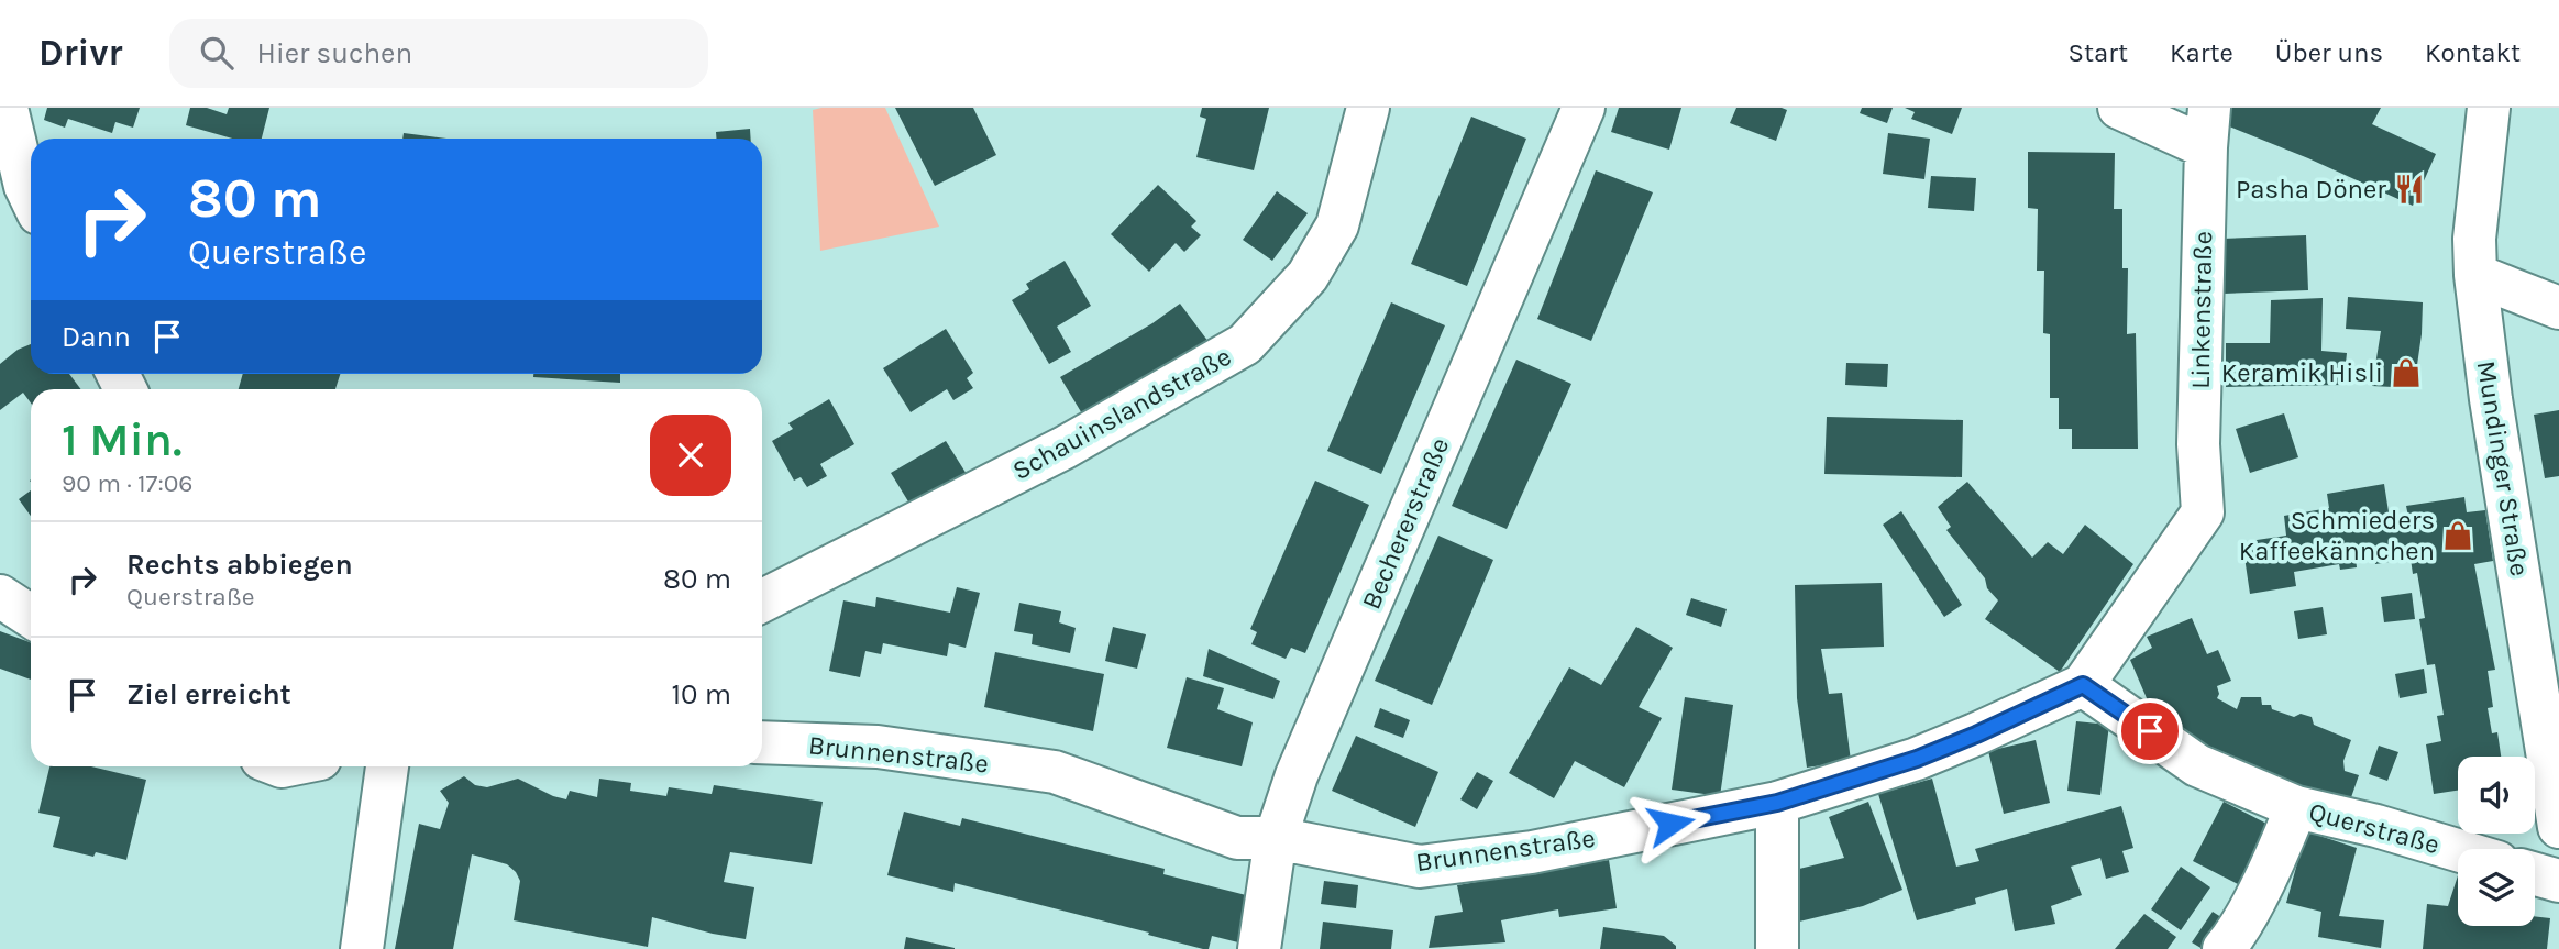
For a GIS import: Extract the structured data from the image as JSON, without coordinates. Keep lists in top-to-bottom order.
{
  "streets": {
    "street": [
      "Linkenstraße",
      "Schauinslandstraße",
      "Mundinger Straße",
      "Bechererstraße",
      "Brunnenstraße",
      "Querstraße"
    ]
  },
  "crossings": [
    ["Linkenstraße", "Brunnenstraße"],
    ["Linkenstraße", "Querstraße"],
    ["Bechererstraße", "Brunnenstraße"],
    ["Brunnenstraße", "Querstraße"]
  ],
  "places": {
    "restaurant": ["Pasha Döner"],
    "shop": ["Keramik Hisli", "Schmieders Kaffeekännchen"]
  },
  "page": {
    "header": "Drivr",
    "search": "Hier suchen",
    "nav": [
      "Start",
      "Karte",
      "Über uns",
      "Kontakt"
    ],
    "turn": ["80 m", "Querstraße"],
    "then": "Dann",
    "heading": ["1 Min.", "90 m · 17:06"],
    "list": [
      {
        "name": "Rechts abbiegen",
        "note": "Querstraße",
        "value": "80 m"
      },
      {
        "name": "Ziel erreicht",
        "value": "10 m"
      }
    ]
  }
}
